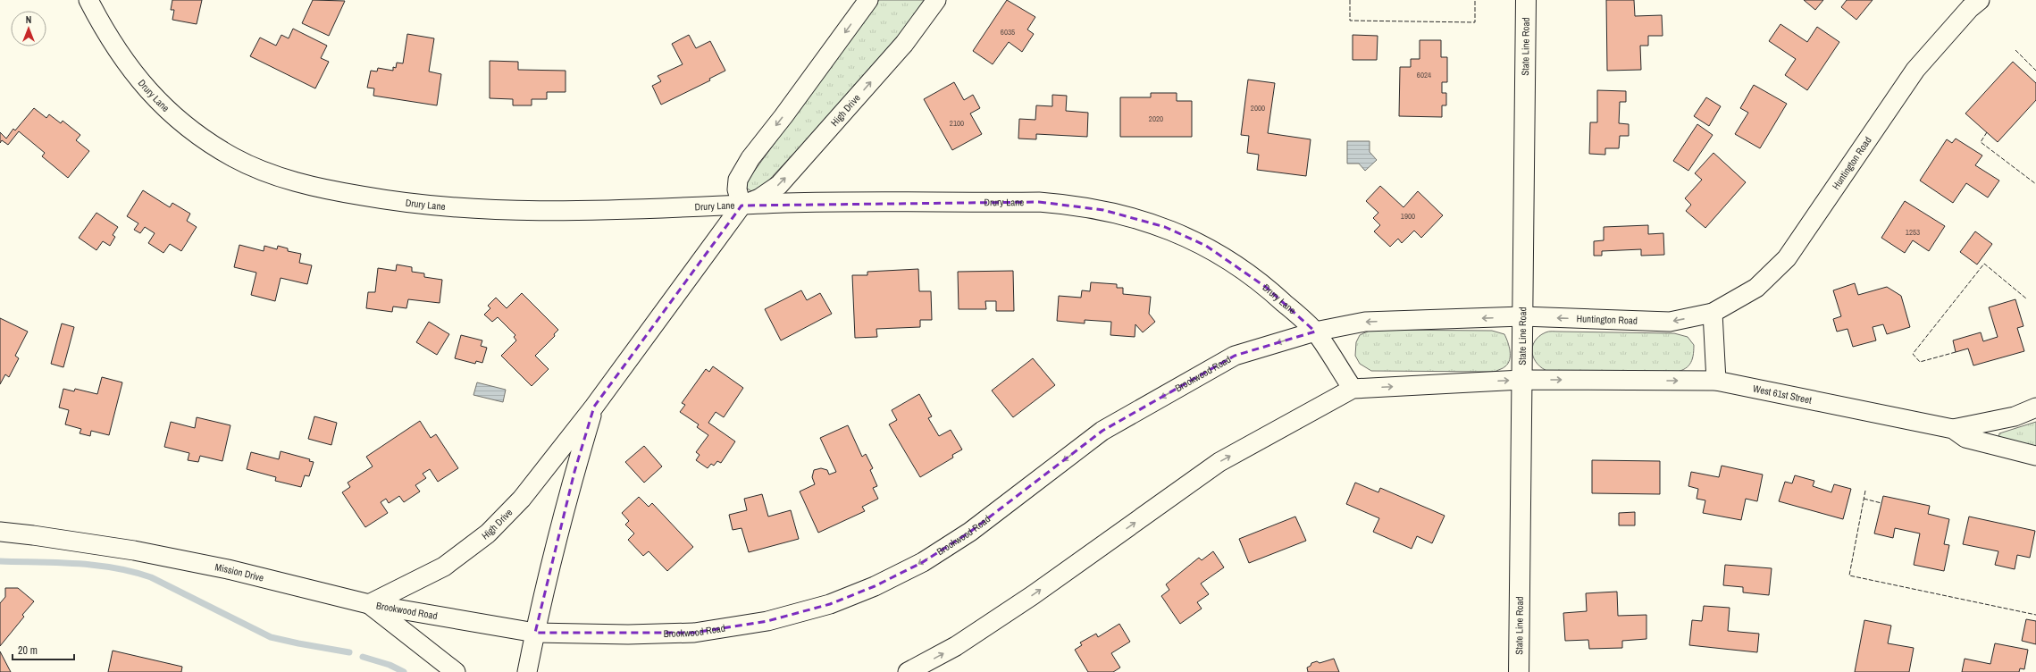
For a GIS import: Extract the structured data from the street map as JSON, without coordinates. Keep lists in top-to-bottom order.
{
  "streets": {
    "main road": ["State Line Road"],
    "street": [
      "Drury Lane",
      "High Drive",
      "Huntington Road",
      "Brookwood Road",
      "West 61st Street",
      "Mission Drive"
    ]
  },
  "crossings": [
    ["State Line Road", "Huntington Road"],
    ["State Line Road", "Brookwood Road"],
    ["State Line Road", "West 61st Street"],
    ["Drury Lane", "High Drive"],
    ["Drury Lane", "Brookwood Road"],
    ["High Drive", "Brookwood Road"],
    ["High Drive", "Mission Drive"],
    ["Huntington Road", "Brookwood Road"],
    ["Brookwood Road", "Mission Drive"]
  ],
  "one_way": ["West 61st Street"],
  "house_numbers": [
    "6035",
    "6024",
    "2000",
    "2020",
    "2100",
    "1900",
    "1253"
  ],
  "scale_bar": "20 m",
  "north": "top"
}
